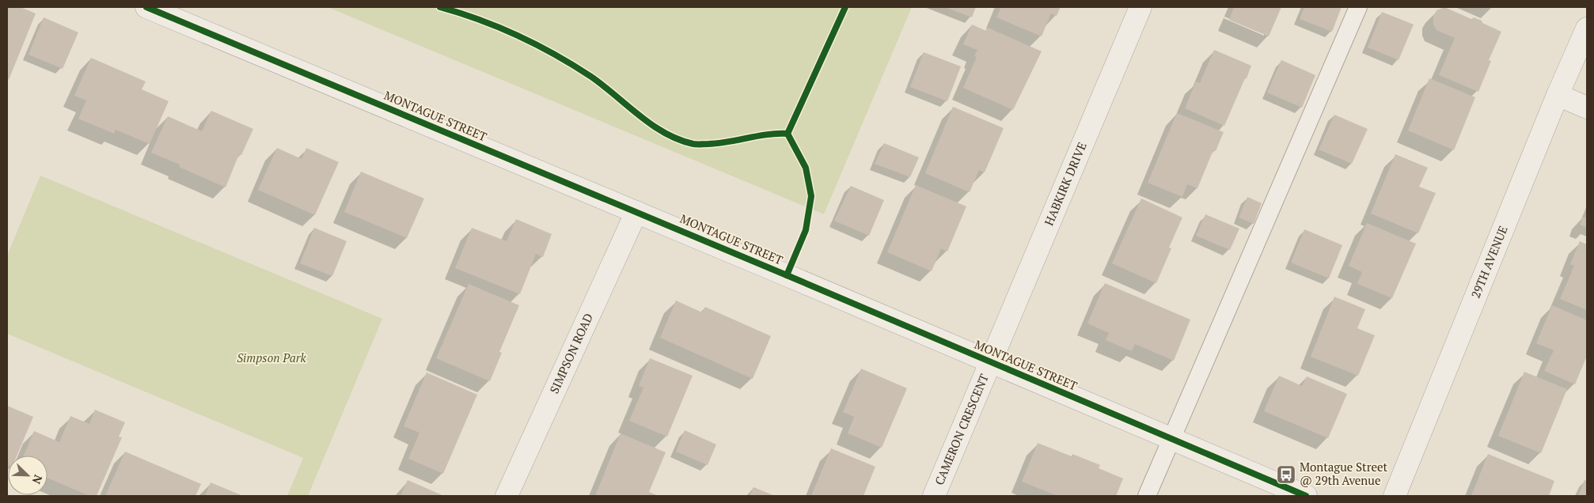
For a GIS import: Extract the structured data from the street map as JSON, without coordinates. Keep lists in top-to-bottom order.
{
  "streets": {
    "street": [
      "MONTAGUE STREET",
      "HABKIRK DRIVE",
      "29TH AVENUE",
      "SIMPSON ROAD",
      "CAMERON CRESCENT"
    ]
  },
  "crossings": [
    ["MONTAGUE STREET", "HABKIRK DRIVE"],
    ["MONTAGUE STREET", "SIMPSON ROAD"],
    ["MONTAGUE STREET", "CAMERON CRESCENT"],
    ["HABKIRK DRIVE", "CAMERON CRESCENT"]
  ],
  "parks": ["Simpson Park"],
  "places": {
    "bus stop": ["Montague Street @ 29th Avenue"]
  },
  "north": "bottom right"
}
